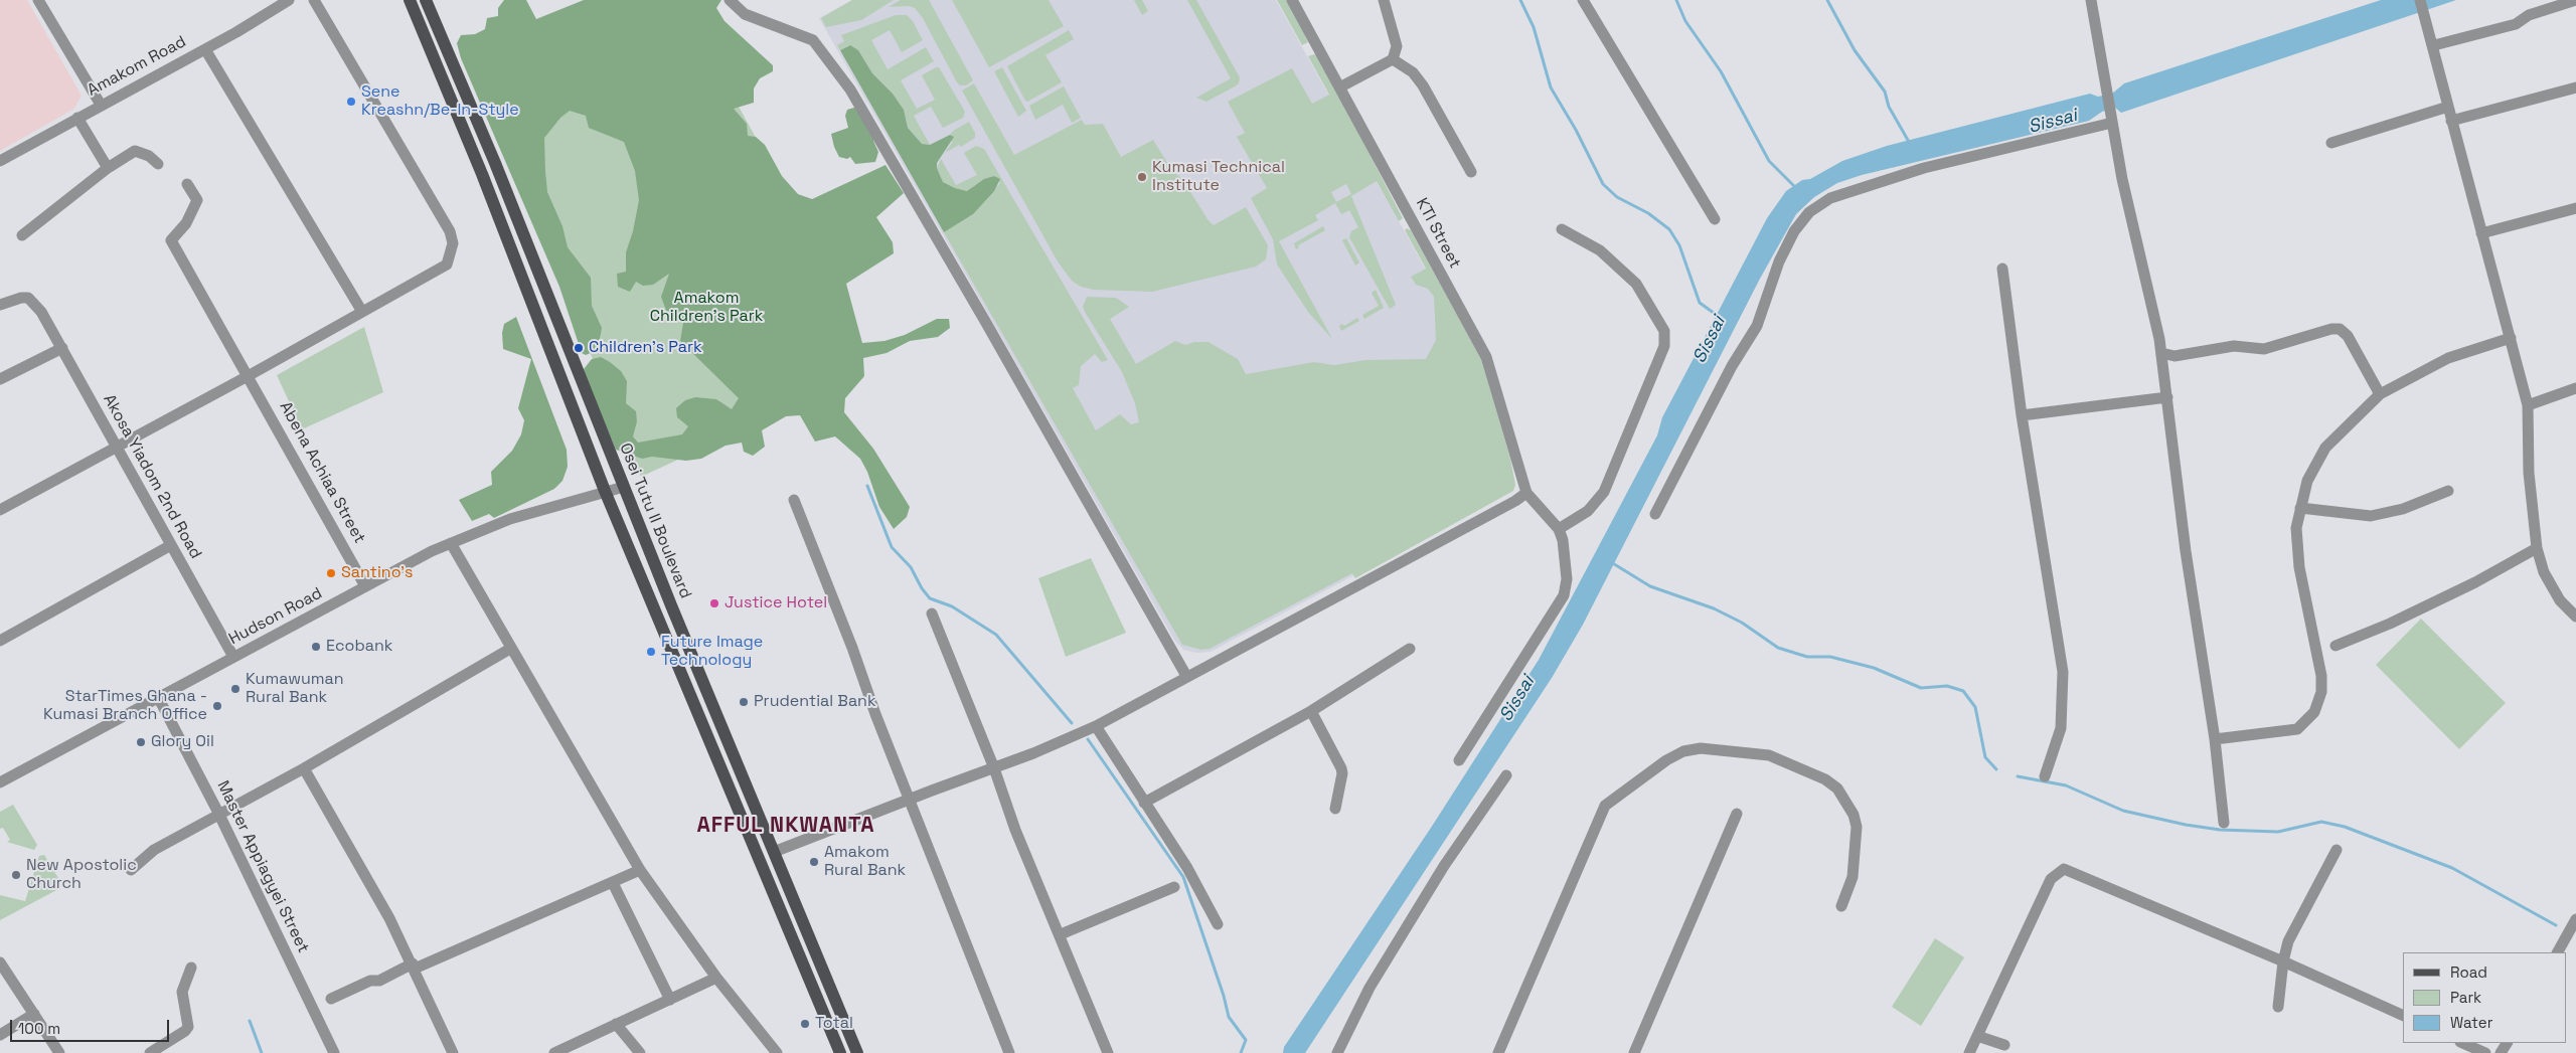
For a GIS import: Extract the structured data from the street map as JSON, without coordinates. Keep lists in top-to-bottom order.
{
  "streets": {
    "main road": ["Osei Tutu II Boulevard"],
    "street": [
      "Amakom Road",
      "KTI Street",
      "Abena Achiaa Street",
      "Akosa Yiadom 2nd Road",
      "Hudson Road",
      "Master Appiagyei Street"
    ]
  },
  "crossings": [
    ["Abena Achiaa Street", "Hudson Road"],
    ["Akosa Yiadom 2nd Road", "Hudson Road"],
    ["Osei Tutu II Boulevard", "Hudson Road"],
    ["Hudson Road", "Master Appiagyei Street"]
  ],
  "districts": ["AFFUL NKWANTA"],
  "water": ["Sissai"],
  "parks": ["Amakom Children's Park"],
  "places": [
    "Sene Kreashn/Be-In-Style",
    "Kumasi Technical Institute",
    "Children's Park",
    "Santino's",
    "Justice Hotel",
    "Ecobank",
    "Future Image Technology",
    "Kumawuman Rural Bank",
    "Prudential Bank",
    "StarTimes Ghana - Kumasi Branch Office",
    "Glory Oil",
    "Amakom Rural Bank",
    "New Apostolic Church",
    "Total"
  ],
  "legend": ["Road", "Park", "Water"],
  "scale_bar": "100 m"
}
